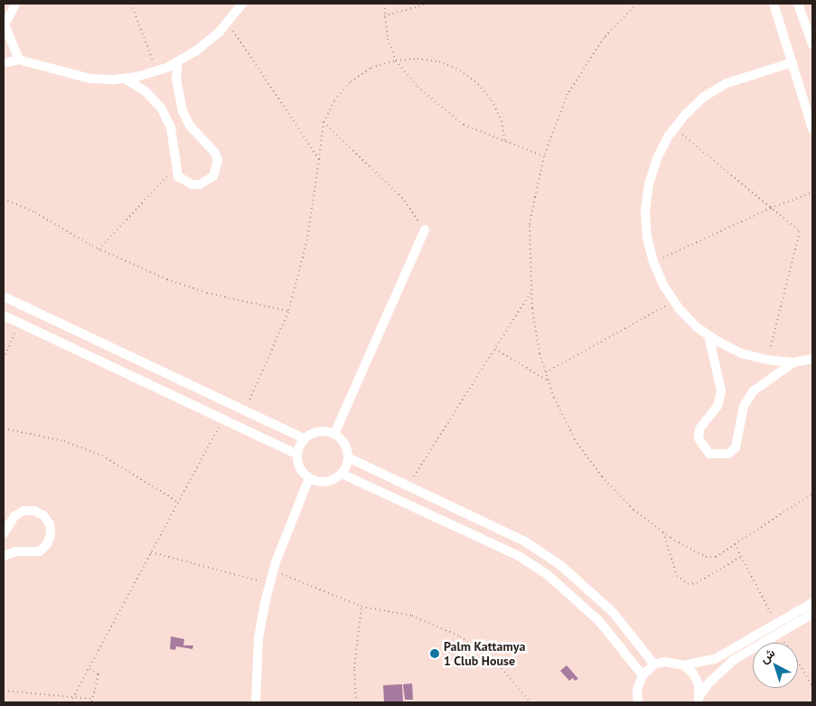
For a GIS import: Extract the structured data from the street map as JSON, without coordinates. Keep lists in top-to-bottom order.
{
  "places": ["Palm Kattamya 1 Club House"],
  "north": "top left"
}
